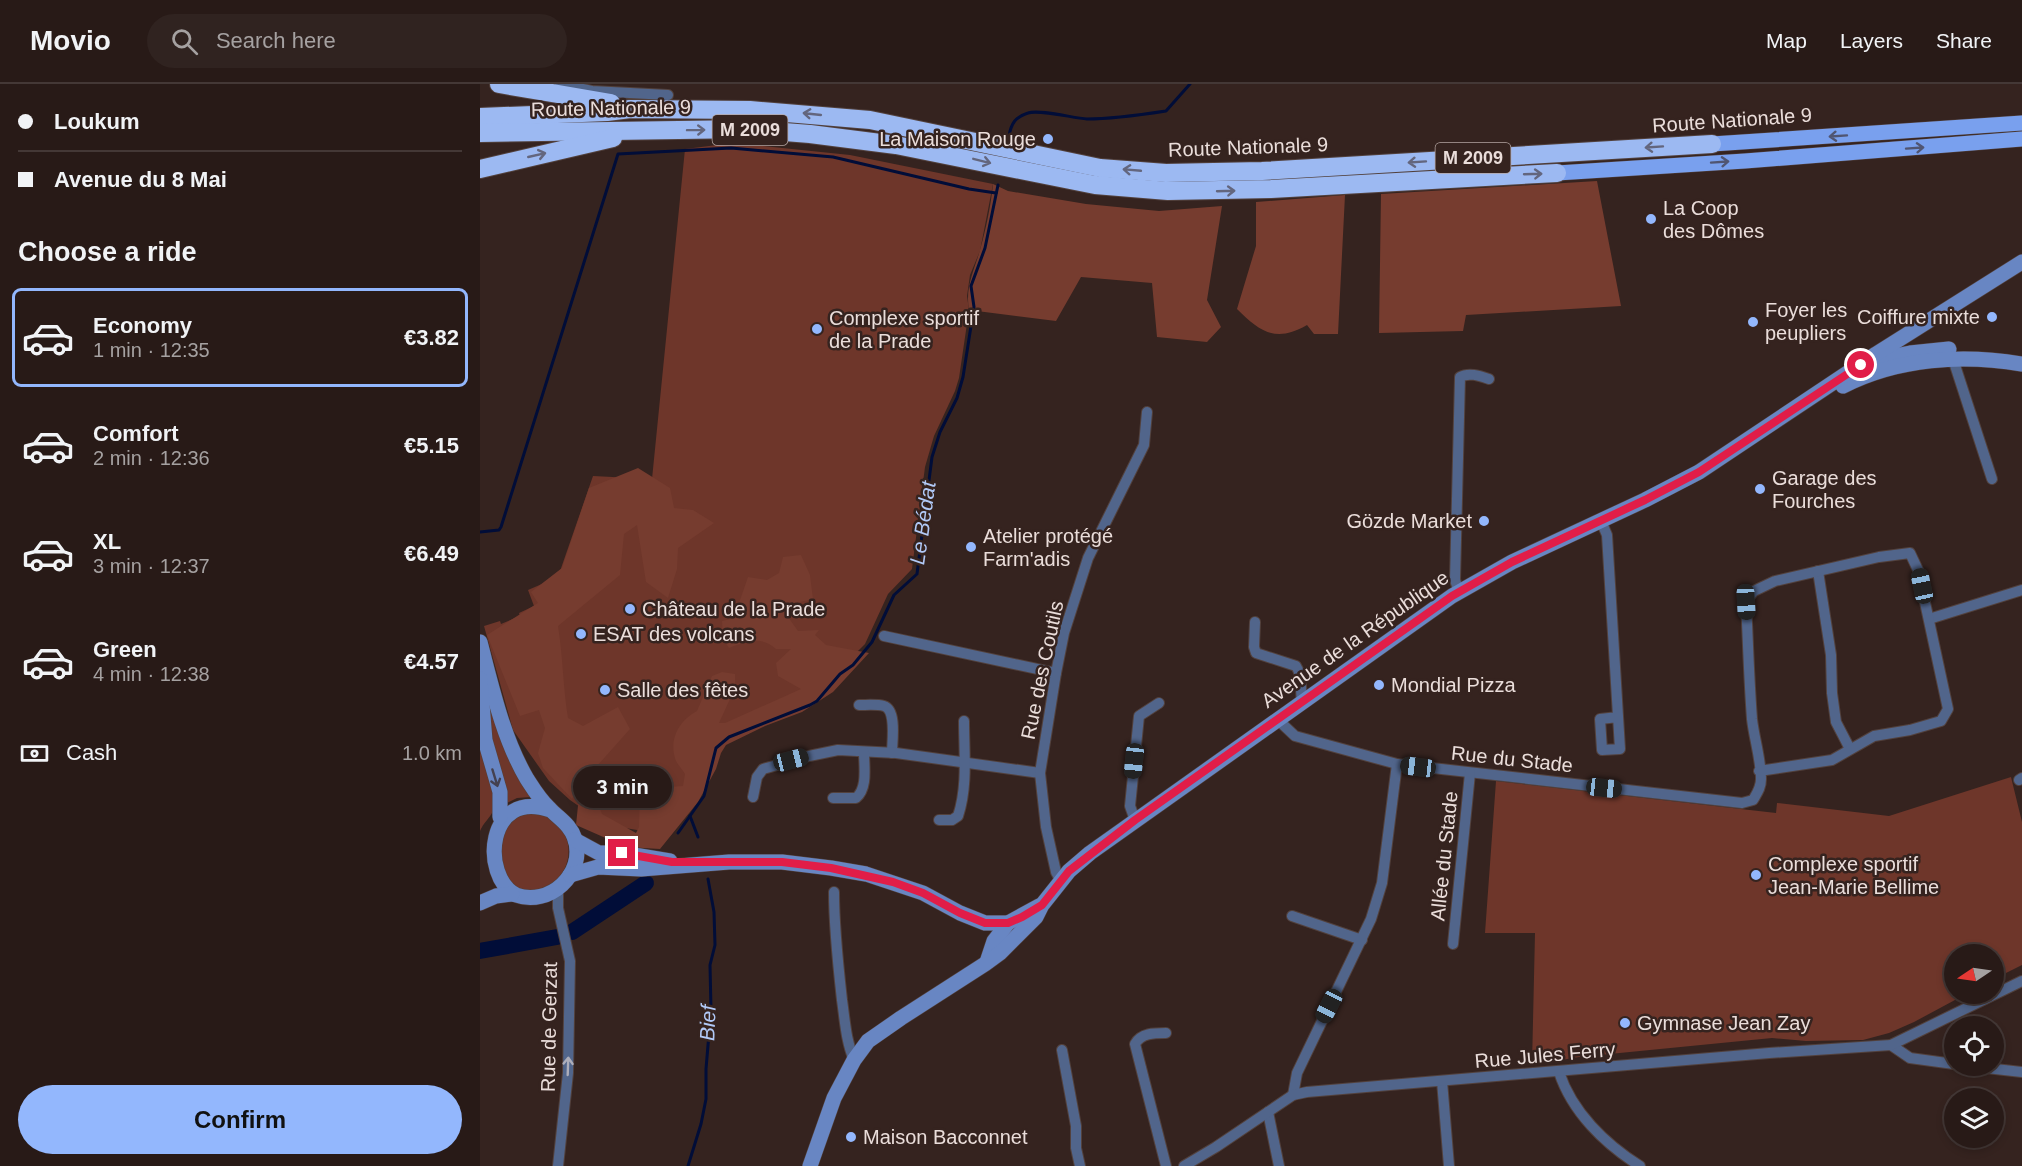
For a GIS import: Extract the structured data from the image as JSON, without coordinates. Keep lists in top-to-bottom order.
{
  "streets": {
    "highway": ["Route Nationale 9", "M 2009"],
    "street": [
      "Avenue de la République",
      "Rue des Coutils",
      "Rue du Stade",
      "Allée du Stade",
      "Rue de Gerzat",
      "Rue Jules Ferry"
    ]
  },
  "crossings": [
    ["Route Nationale 9", "M 2009"],
    ["Avenue de la République", "Rue des Coutils"],
    ["Avenue de la République", "Rue du Stade"],
    ["Rue du Stade", "Allée du Stade"]
  ],
  "one_way": ["Rue de Gerzat"],
  "water": ["Le Bédat", "Bief"],
  "places": [
    "La Maison Rouge",
    "La Coop des Dômes",
    "Coiffure mixte",
    "Foyer les peupliers",
    "Complexe sportif de la Prade",
    "Garage des Fourches",
    "Gözde Market",
    "Atelier protégé Farm'adis",
    "Château de la Prade",
    "ESAT des volcans",
    "Mondial Pizza",
    "Salle des fêtes",
    "Complexe sportif Jean-Marie Bellime",
    "Gymnase Jean Zay",
    "Maison Bacconnet"
  ],
  "north": "left",
  "page": {
    "header": "Movio",
    "search": "Search here",
    "nav": ["Map", "Layers", "Share"],
    "banner": ["Loukum", "Avenue du 8 Mai"],
    "heading": "Choose a ride",
    "list": [
      {
        "name": "Economy",
        "note": "1 min · 12:35",
        "value": "€3.82"
      },
      {
        "name": "Comfort",
        "note": "2 min · 12:36",
        "value": "€5.15"
      },
      {
        "name": "XL",
        "note": "3 min · 12:37",
        "value": "€6.49"
      },
      {
        "name": "Green",
        "note": "4 min · 12:38",
        "value": "€4.57"
      }
    ],
    "pay": ["Cash", "1.0 km"],
    "bubble": "3 min",
    "buttons": "Confirm"
  }
}
